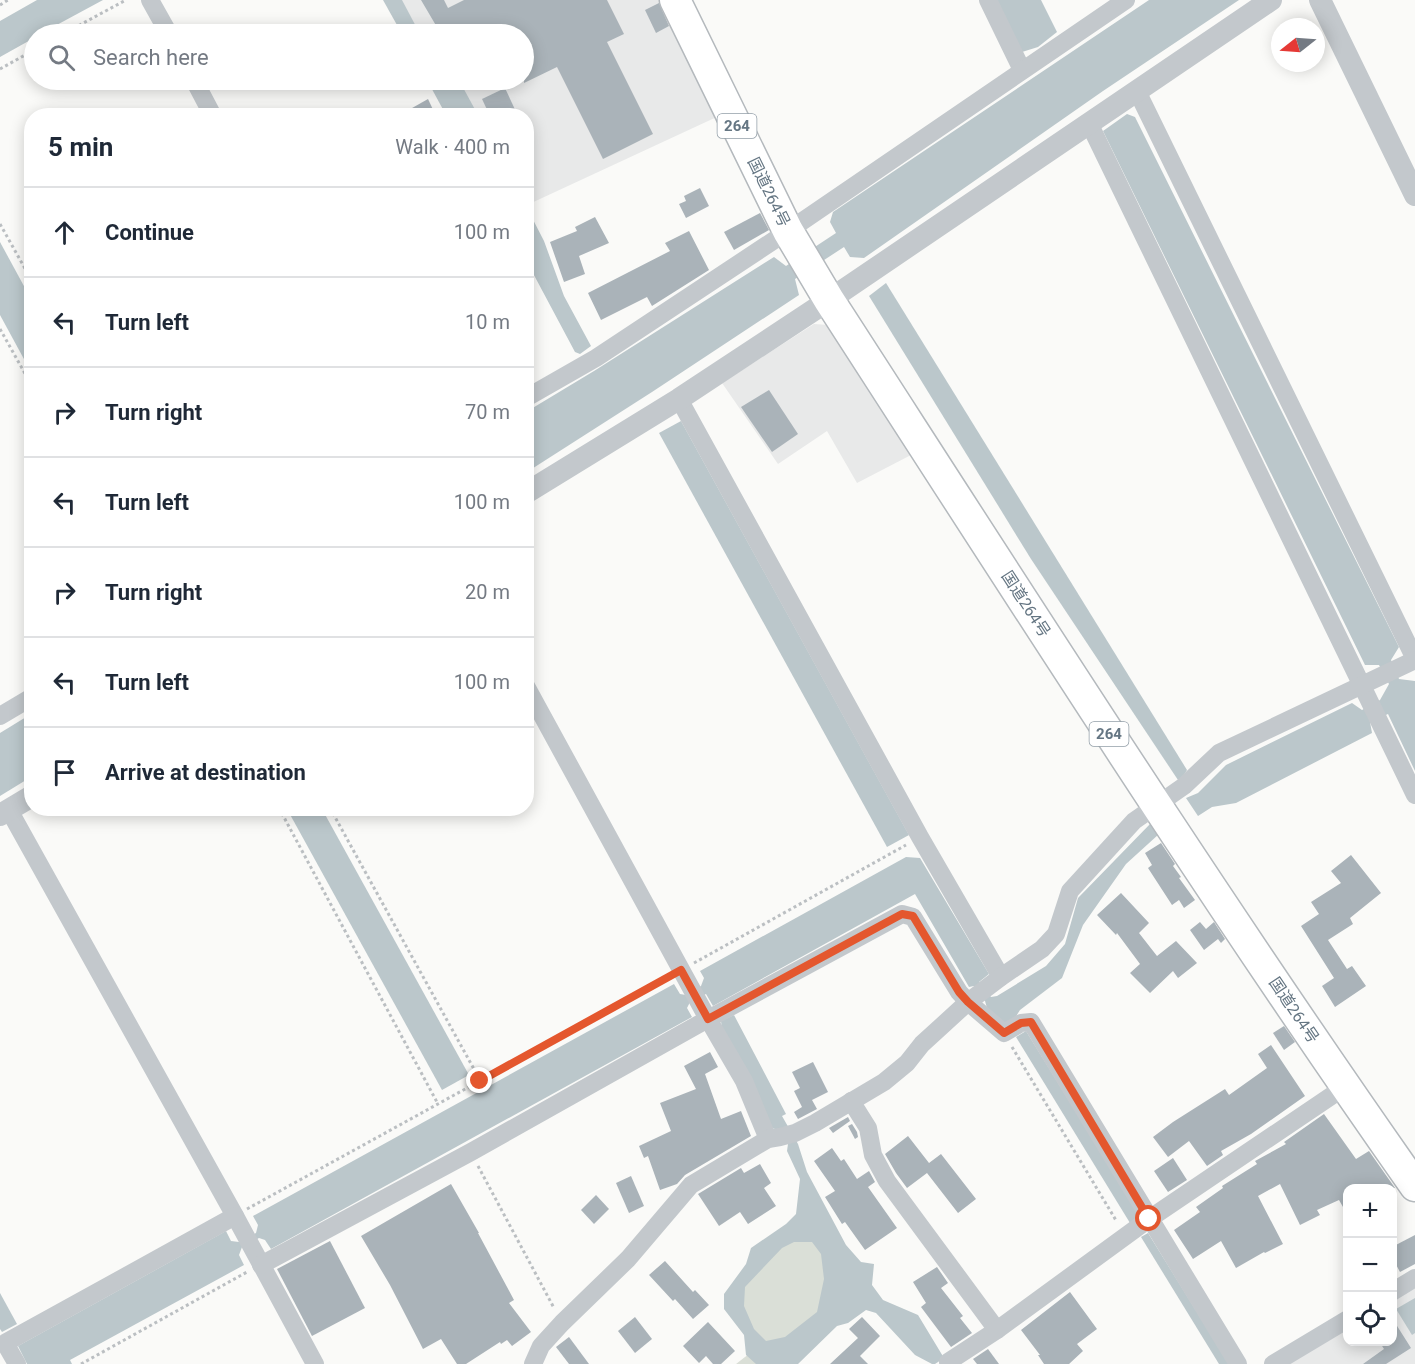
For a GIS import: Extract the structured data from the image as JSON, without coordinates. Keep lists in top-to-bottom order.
{
  "streets": {
    "highway": ["264", "国道264号"]
  },
  "north": "left",
  "page": {
    "search": "Search here",
    "heading": ["5 min", "Walk · 400 m"],
    "list": [
      ["Continue", "100 m"],
      ["Turn left", "10 m"],
      ["Turn right", "70 m"],
      ["Turn left", "100 m"],
      ["Turn right", "20 m"],
      ["Turn left", "100 m"],
      "Arrive at destination"
    ],
    "map_buttons": ["+", "−"]
  }
}
